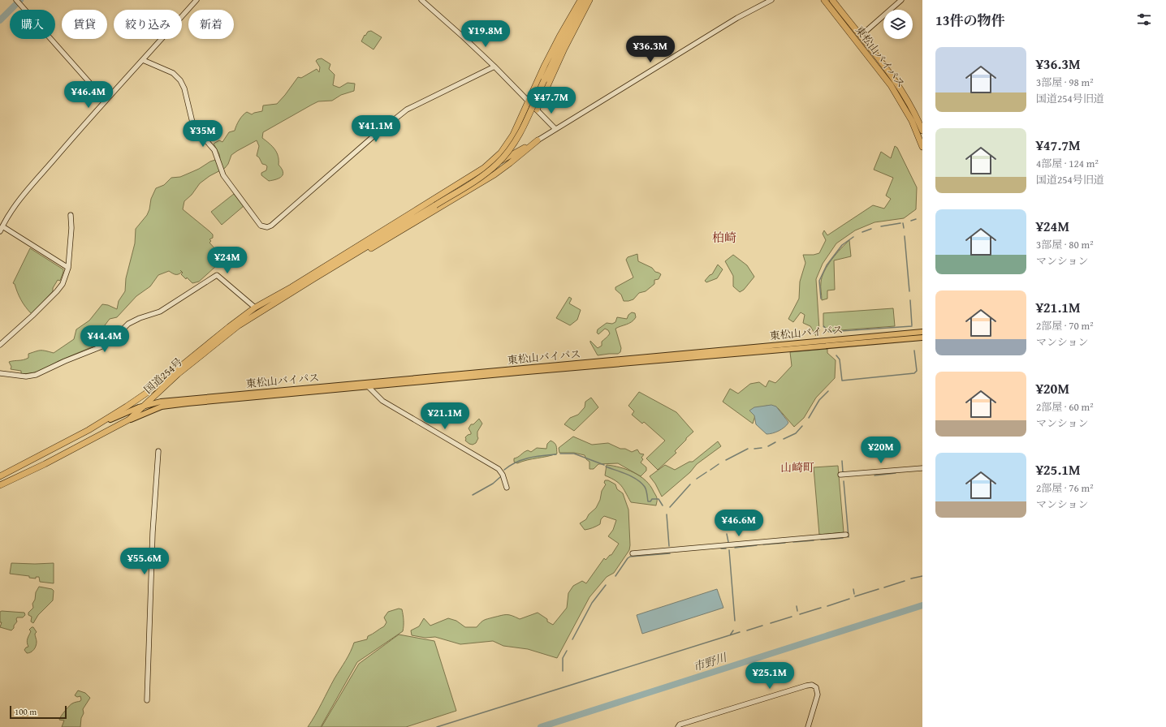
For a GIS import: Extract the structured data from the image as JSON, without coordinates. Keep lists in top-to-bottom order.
{
  "streets": {
    "highway": ["東松山バイパス", "国道254号"]
  },
  "districts": ["柏崎", "山崎町"],
  "water": ["市野川"],
  "scale_bar": "100 m",
  "page": {
    "heading": "13件の物件",
    "chip": [
      "購入",
      "賃貸",
      "絞り込み",
      "新着"
    ],
    "price": [
      "¥19.8M",
      "¥36.3M",
      "¥46.4M",
      "¥47.7M",
      "¥41.1M",
      "¥35M",
      "¥24M",
      "¥44.4M",
      "¥21.1M",
      "¥20M",
      "¥46.6M",
      "¥55.6M",
      "¥25.1M"
    ],
    "list": [
      {
        "name": "¥36.3M",
        "note": "3部屋 · 98 m² · 国道254号旧道"
      },
      {
        "name": "¥47.7M",
        "note": "4部屋 · 124 m² · 国道254号旧道"
      },
      {
        "name": "¥24M",
        "note": "3部屋 · 80 m² · マンション"
      },
      {
        "name": "¥21.1M",
        "note": "2部屋 · 70 m² · マンション"
      },
      {
        "name": "¥20M",
        "note": "2部屋 · 60 m² · マンション"
      },
      {
        "name": "¥25.1M",
        "note": "2部屋 · 76 m² · マンション"
      }
    ],
    "scale": "100 m"
  }
}
